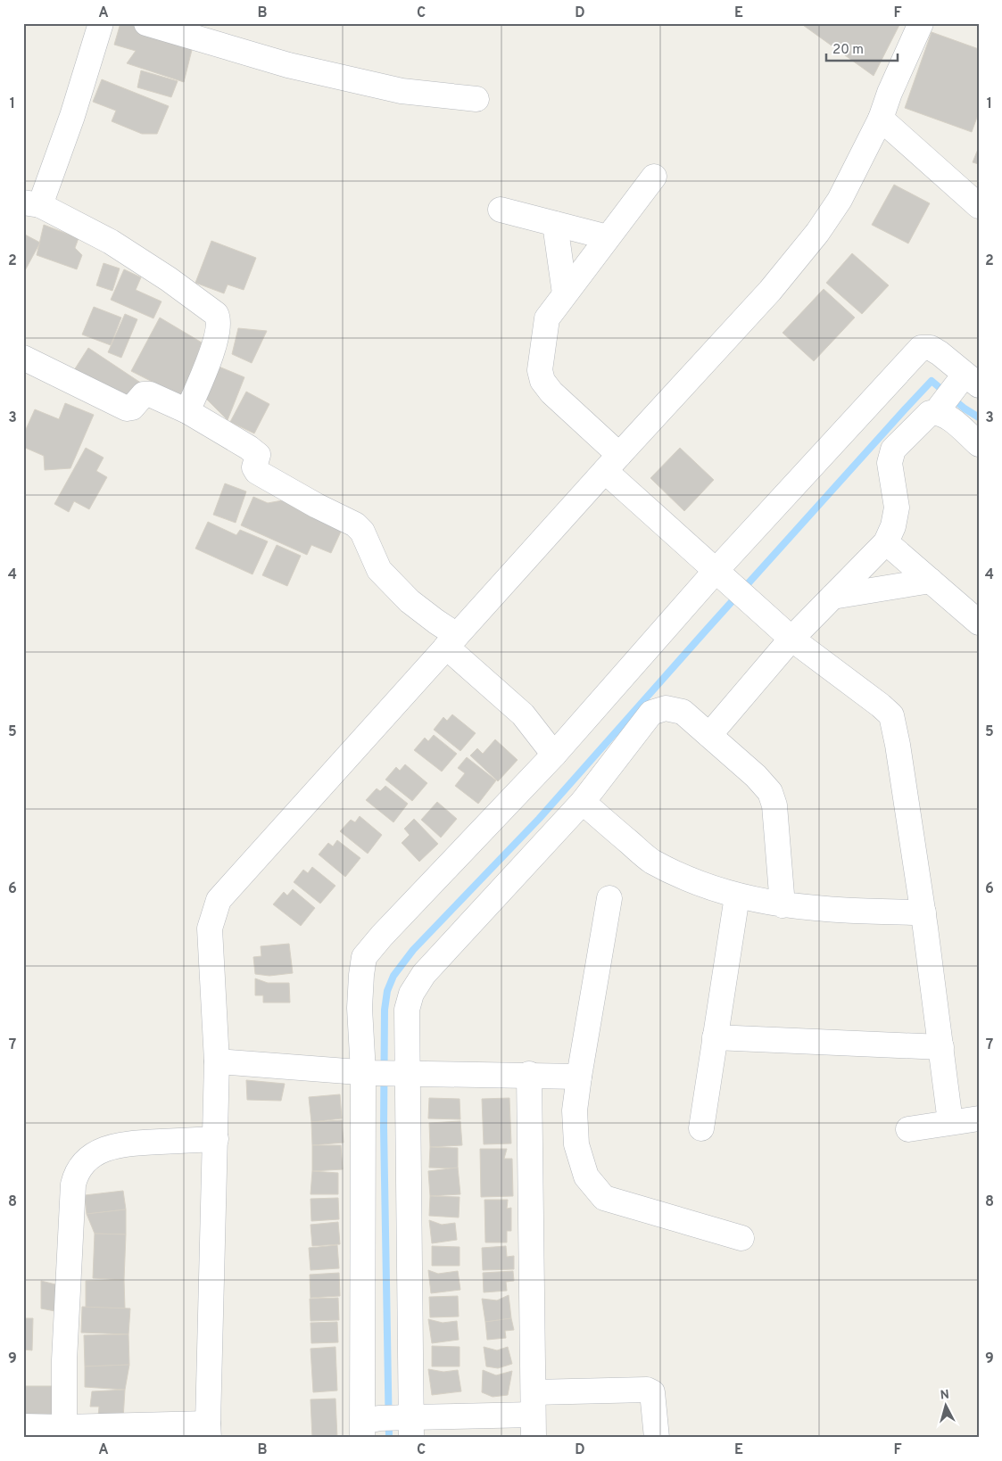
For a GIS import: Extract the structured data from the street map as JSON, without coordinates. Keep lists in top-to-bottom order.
{
  "scale_bar": "20 m",
  "north": "top",
  "grid": {
    "columns": [
      "A",
      "B",
      "C",
      "D",
      "E",
      "F"
    ],
    "rows": [
      "1",
      "2",
      "3",
      "4",
      "5",
      "6",
      "7",
      "8",
      "9"
    ]
  }
}
